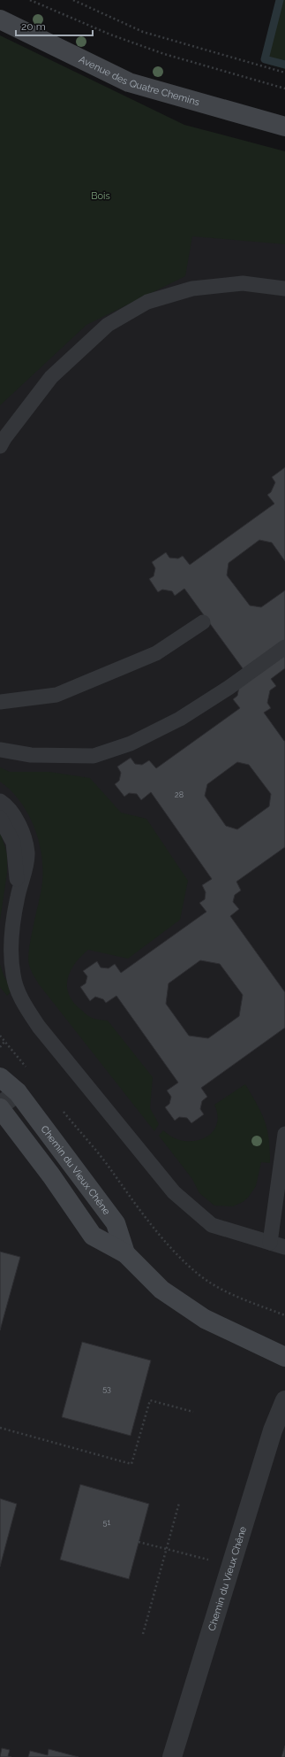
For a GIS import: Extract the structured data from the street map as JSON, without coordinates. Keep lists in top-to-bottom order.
{
  "streets": {
    "main road": ["Avenue des Quatre Chemins", "Chemin du Vieux Chêne"]
  },
  "parks": ["Bois"],
  "house_numbers": ["28", "53", "51"],
  "scale_bar": "20 m"
}
